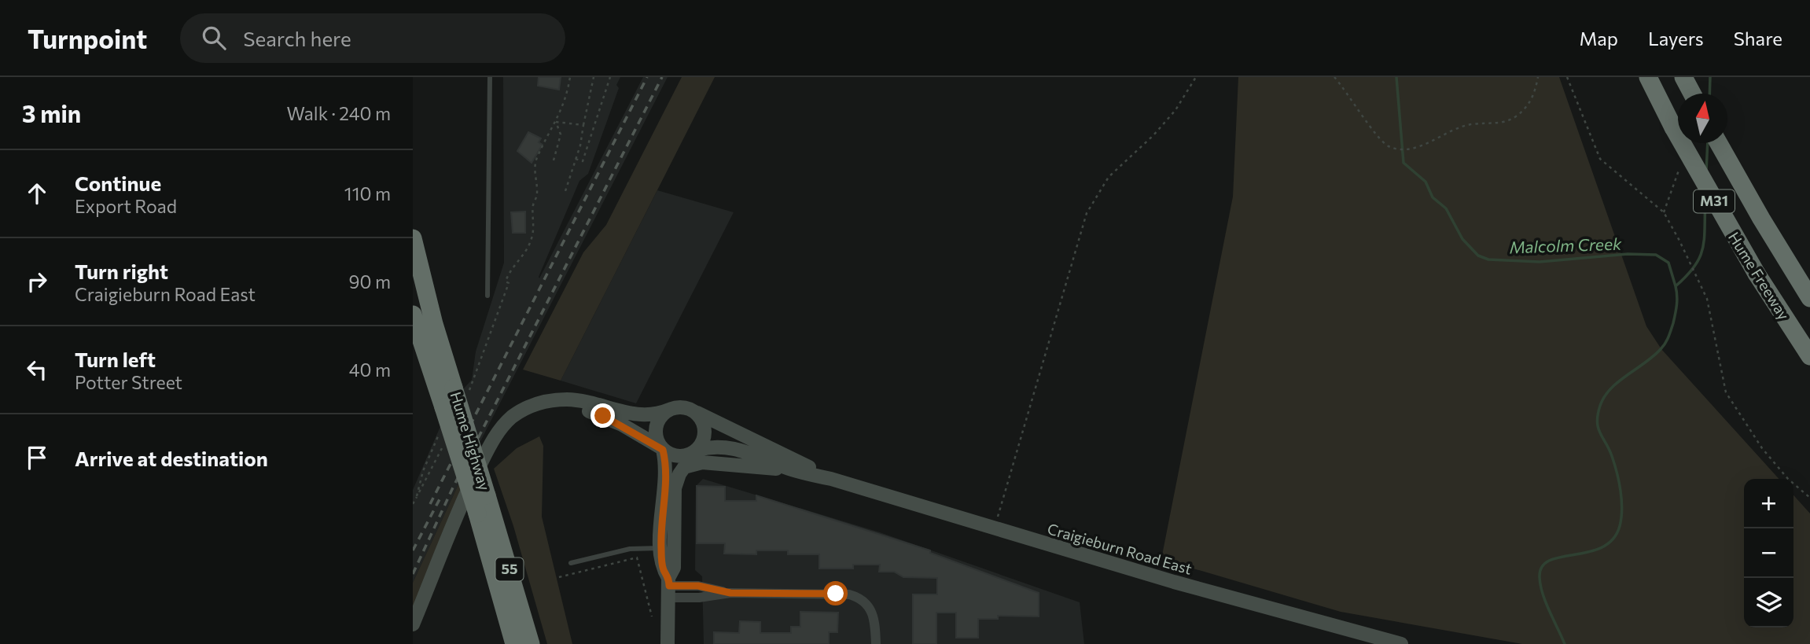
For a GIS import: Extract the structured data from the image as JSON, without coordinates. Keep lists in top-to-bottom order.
{
  "streets": {
    "highway": [
      "M31",
      "Hume Freeway",
      "Hume Highway",
      "55"
    ],
    "main road": ["Craigieburn Road East"]
  },
  "water": ["Malcolm Creek"],
  "north": "top",
  "page": {
    "header": "Turnpoint",
    "search": "Search here",
    "nav": ["Map", "Layers", "Share"],
    "heading": ["3 min", "Walk · 240 m"],
    "list": [
      ["Continue", "Export Road", "110 m"],
      ["Turn right", "Craigieburn Road East", "90 m"],
      ["Turn left", "Potter Street", "40 m"],
      "Arrive at destination"
    ],
    "map_buttons": ["+", "−"]
  }
}
